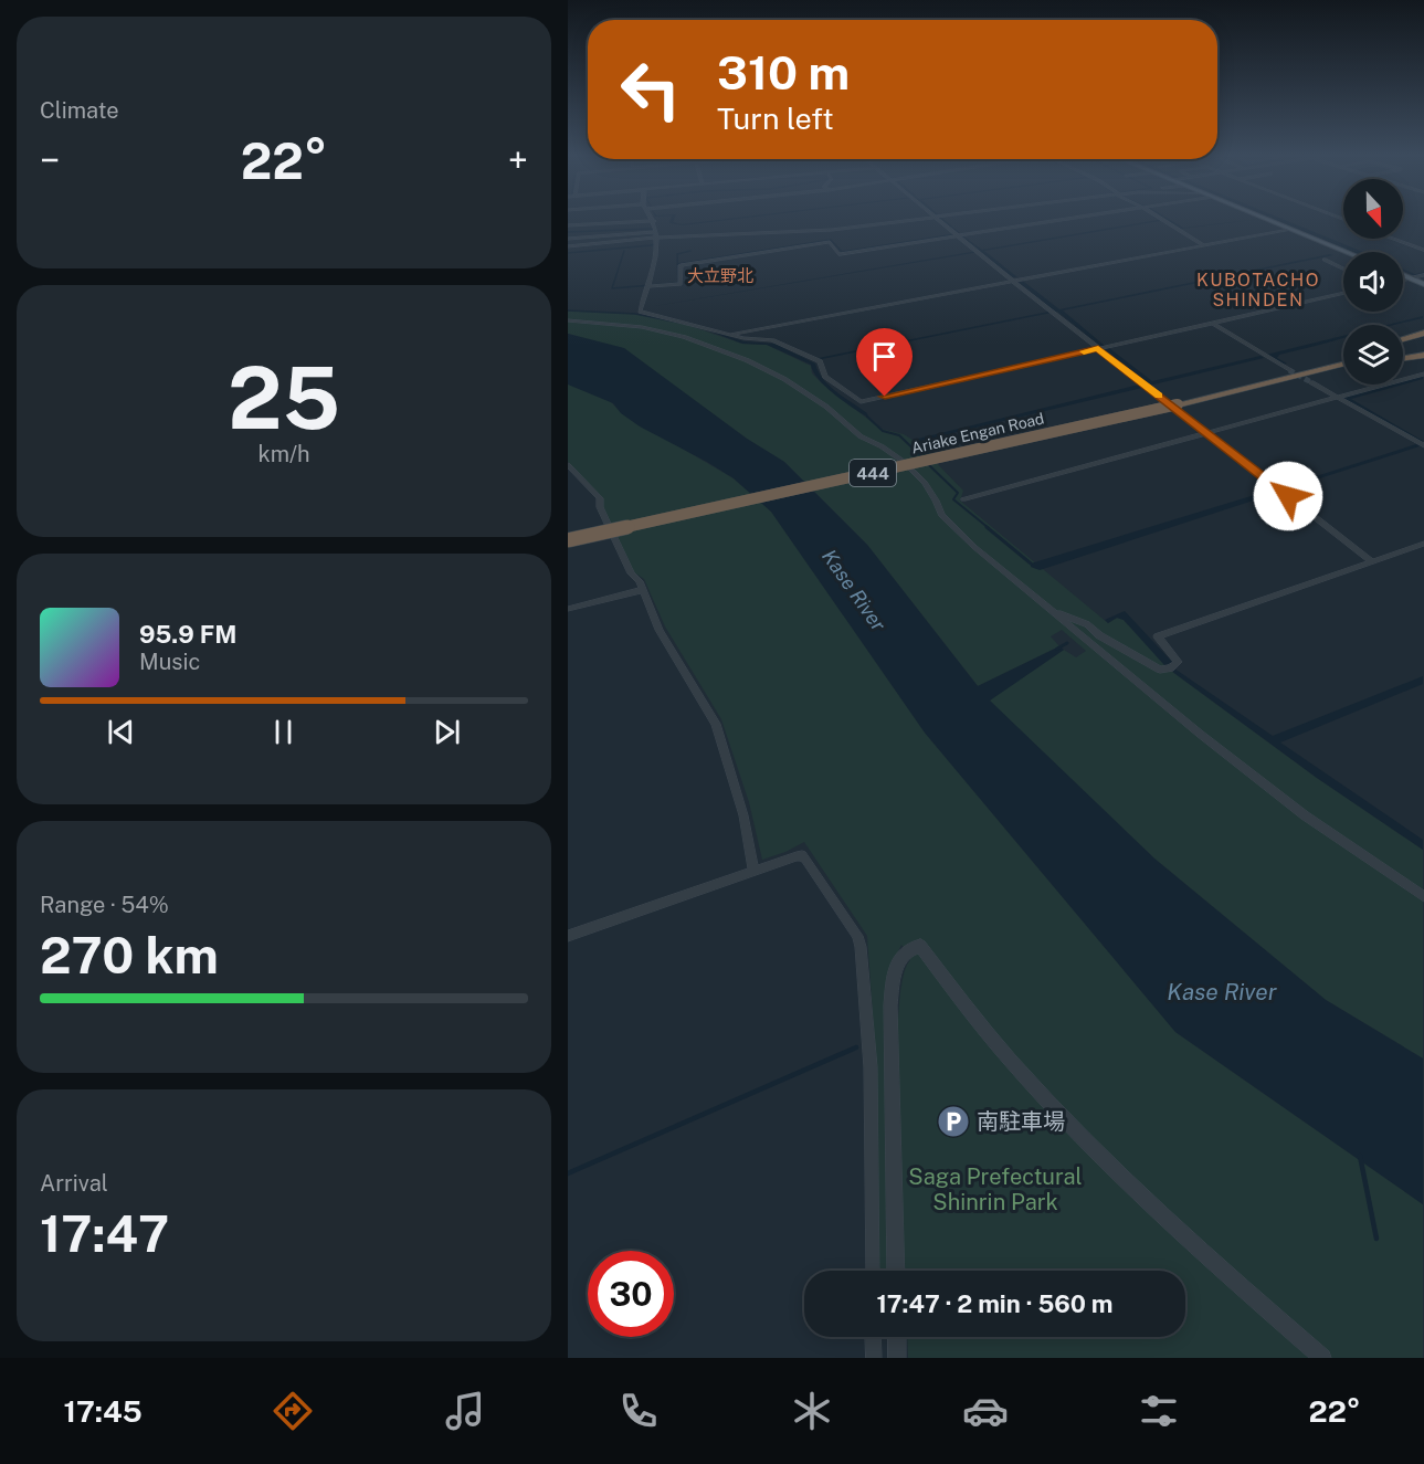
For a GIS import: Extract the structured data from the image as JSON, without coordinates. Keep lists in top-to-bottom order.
{
  "streets": {
    "highway": ["Ariake Engan Road", "444"]
  },
  "districts": ["大立野北", "KUBOTACHO SHINDEN"],
  "water": ["Kase River"],
  "parks": ["Saga Prefectural Shinrin Park"],
  "places": {
    "parking": ["南駐車場"]
  },
  "north": "bottom",
  "page": {
    "tile": [
      "Climate",
      ["25", "km/h"],
      ["Range · 54%", "270 km"],
      ["Arrival", "17:47"]
    ],
    "turn": ["310 m", "Turn left"],
    "heat": ["−", "22°", "+"],
    "song": ["95.9 FM", "Music"],
    "limit": "30",
    "trip": "17:47 · 2 min · 560 m",
    "tabs": ["17:45", "22°"]
  }
}
